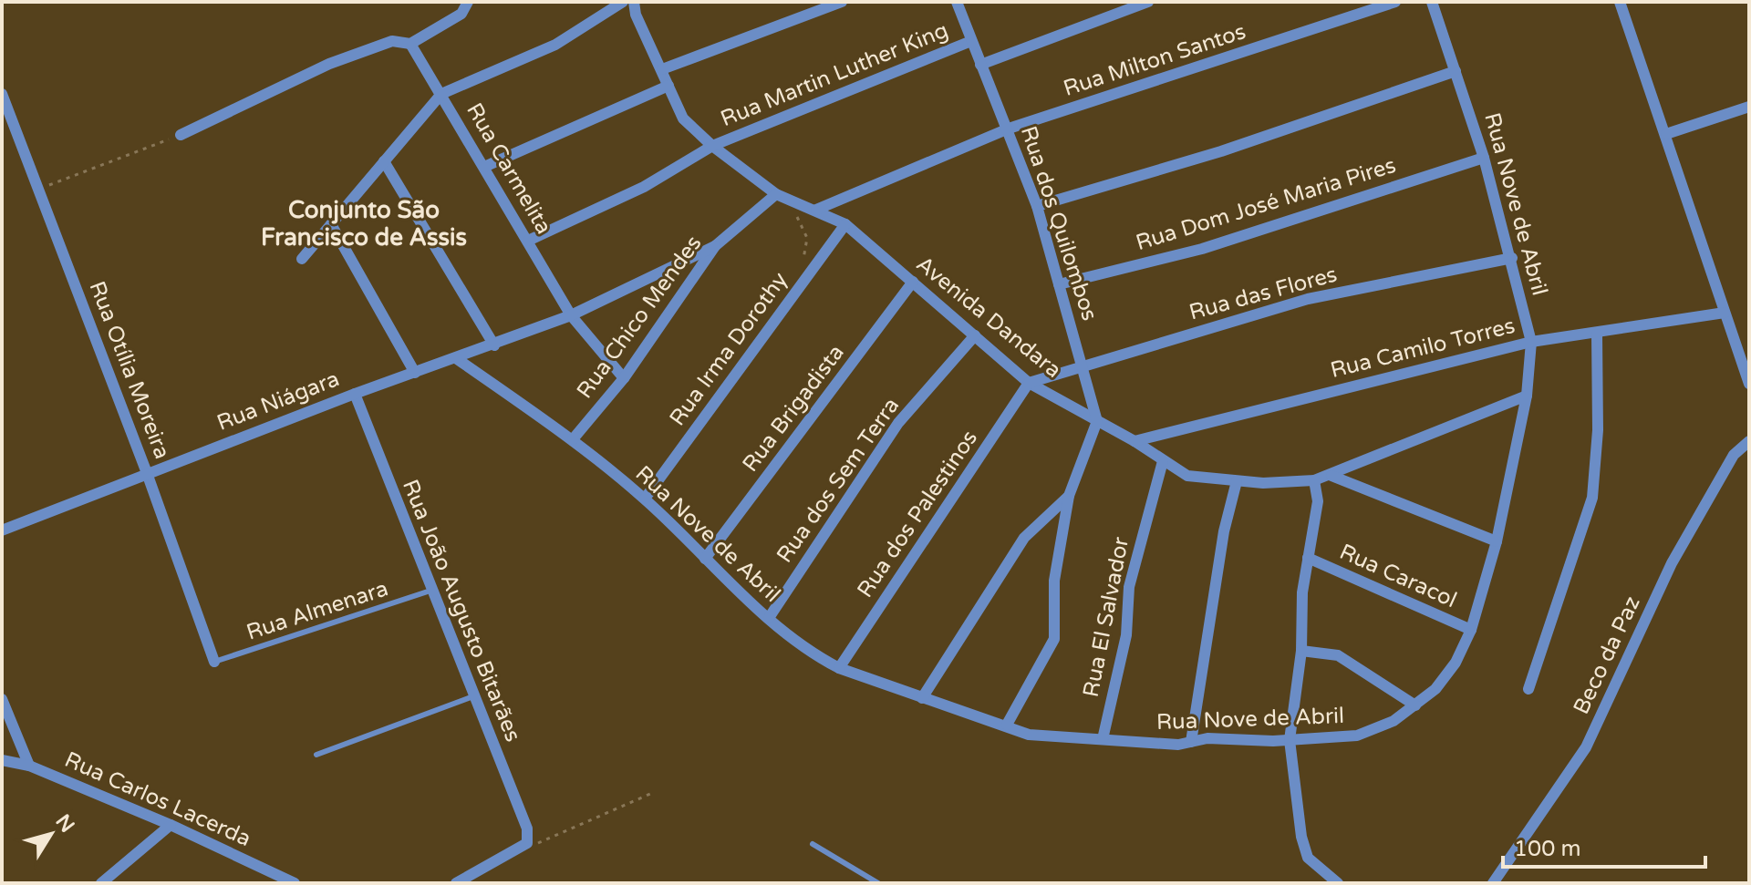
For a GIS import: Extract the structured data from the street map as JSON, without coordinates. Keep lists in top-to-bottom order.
{
  "streets": {
    "street": [
      "Rua Milton Santos",
      "Rua Martin Luther King",
      "Rua Carmelita",
      "Rua Dom José Maria Pires",
      "Rua Nove de Abril",
      "Rua dos Quilombos",
      "Rua das Flores",
      "Rua Chico Mendes",
      "Avenida Dandara",
      "Rua Camilo Torres",
      "Rua Irma Dorothy",
      "Rua Otília Moreira",
      "Rua Niágara",
      "Rua Brigadista",
      "Rua dos Sem Terra",
      "Rua dos Palestinos",
      "Rua Caracol",
      "Rua João Augusto Bitarães",
      "Rua El Salvador",
      "Beco da Paz",
      "Rua Carlos Lacerda"
    ],
    "lane": ["Rua Almenara"]
  },
  "crossings": [
    ["Rua Milton Santos", "Rua dos Quilombos"],
    ["Rua Milton Santos", "Avenida Dandara"],
    ["Rua Martin Luther King", "Rua Carmelita"],
    ["Rua Martin Luther King", "Rua dos Quilombos"],
    ["Rua Martin Luther King", "Avenida Dandara"],
    ["Rua Carmelita", "Rua Chico Mendes"],
    ["Rua Carmelita", "Rua Niágara"],
    ["Rua Dom José Maria Pires", "Rua Nove de Abril"],
    ["Rua Dom José Maria Pires", "Rua dos Quilombos"],
    ["Rua Nove de Abril", "Rua das Flores"],
    ["Rua Nove de Abril", "Rua Chico Mendes"],
    ["Rua Nove de Abril", "Avenida Dandara"],
    ["Rua Nove de Abril", "Rua Camilo Torres"],
    ["Rua Nove de Abril", "Rua Irma Dorothy"],
    ["Rua Nove de Abril", "Rua Niágara"],
    ["Rua Nove de Abril", "Rua Brigadista"],
    ["Rua Nove de Abril", "Rua dos Sem Terra"],
    ["Rua Nove de Abril", "Rua dos Palestinos"],
    ["Rua Nove de Abril", "Rua Caracol"],
    ["Rua Nove de Abril", "Rua El Salvador"],
    ["Rua dos Quilombos", "Rua das Flores"],
    ["Rua dos Quilombos", "Avenida Dandara"],
    ["Rua das Flores", "Avenida Dandara"],
    ["Rua das Flores", "Rua dos Palestinos"],
    ["Rua Chico Mendes", "Avenida Dandara"],
    ["Rua Chico Mendes", "Rua Niágara"],
    ["Avenida Dandara", "Rua Camilo Torres"],
    ["Avenida Dandara", "Rua Irma Dorothy"],
    ["Avenida Dandara", "Rua Brigadista"],
    ["Avenida Dandara", "Rua dos Sem Terra"],
    ["Avenida Dandara", "Rua dos Palestinos"],
    ["Avenida Dandara", "Rua El Salvador"],
    ["Rua Otília Moreira", "Rua Niágara"],
    ["Rua Otília Moreira", "Rua Almenara"],
    ["Rua Niágara", "Rua João Augusto Bitarães"],
    ["Rua Almenara", "Rua João Augusto Bitarães"]
  ],
  "districts": ["Conjunto São Francisco de Assis"],
  "scale_bar": "100 m",
  "north": "top right"
}
